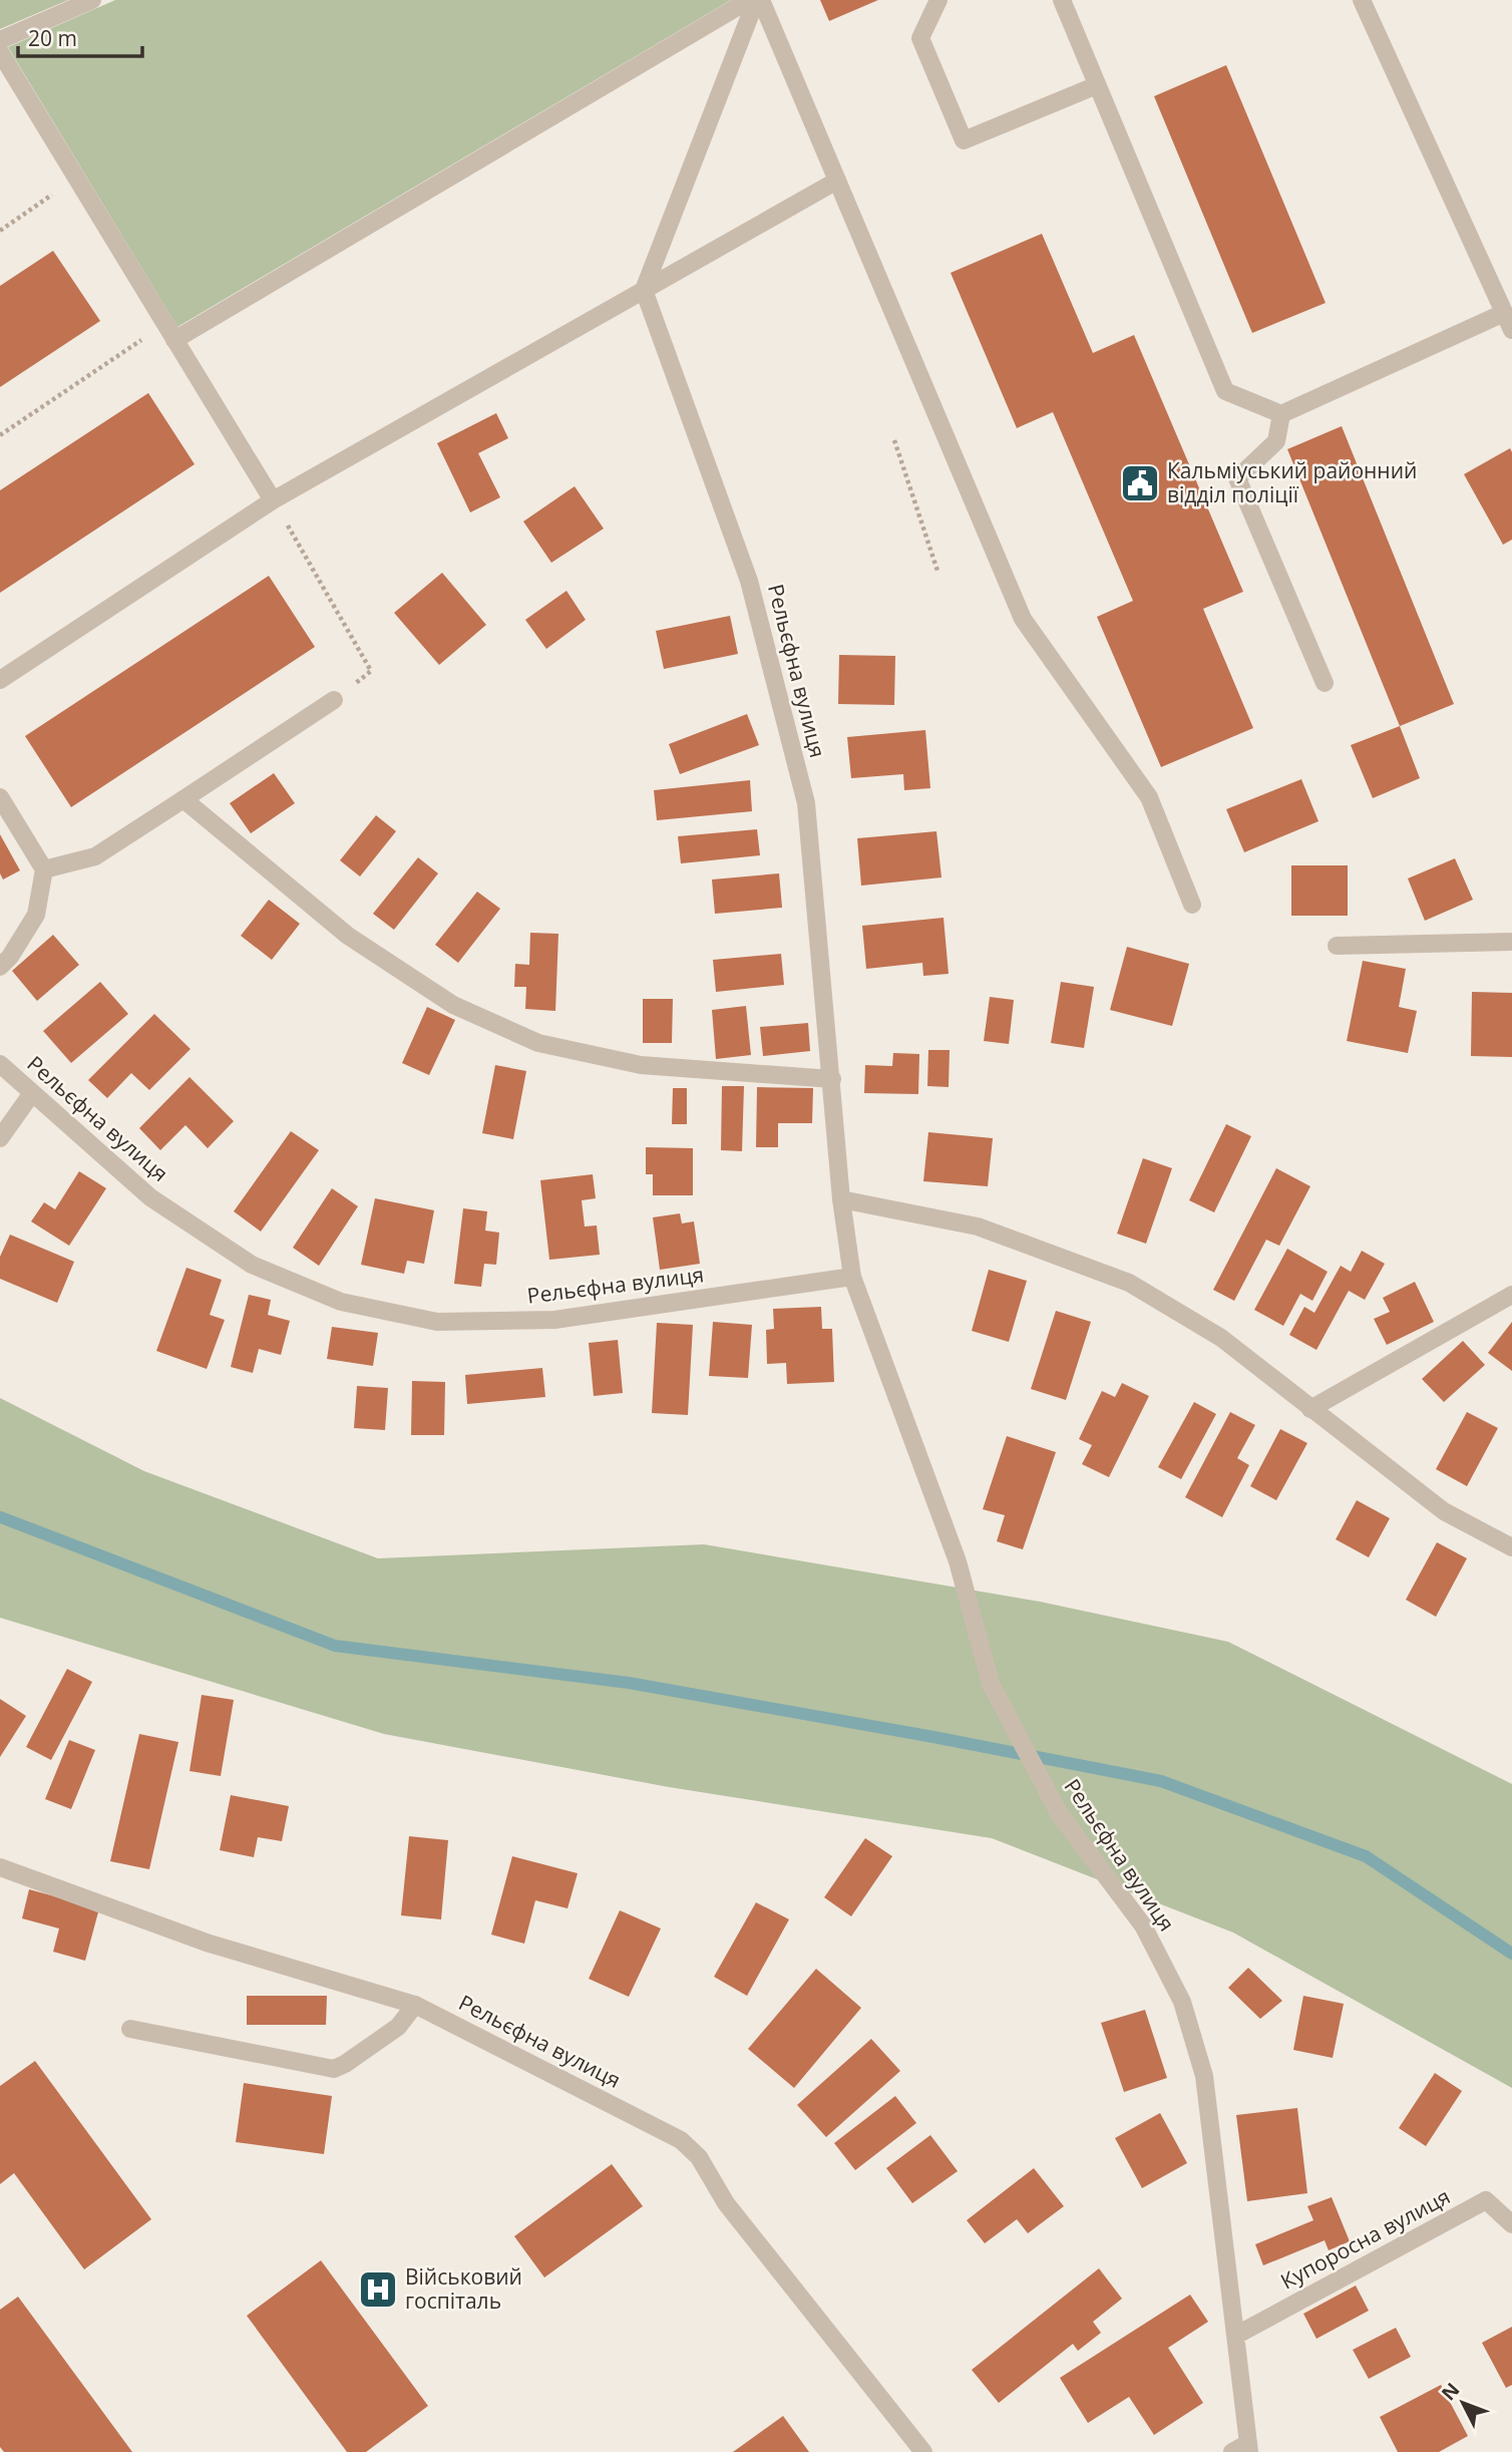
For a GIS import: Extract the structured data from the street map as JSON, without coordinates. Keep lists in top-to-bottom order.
{
  "streets": {
    "street": ["Рельєфна вулиця", "Купоросна вулиця"]
  },
  "crossings": [
    ["Рельєфна вулиця", "Купоросна вулиця"]
  ],
  "places": {
    "public building": ["Кальміуський районний відділ поліції"],
    "hospital": ["Військовий госпіталь"]
  },
  "scale_bar": "20 m",
  "north": "top left"
}
